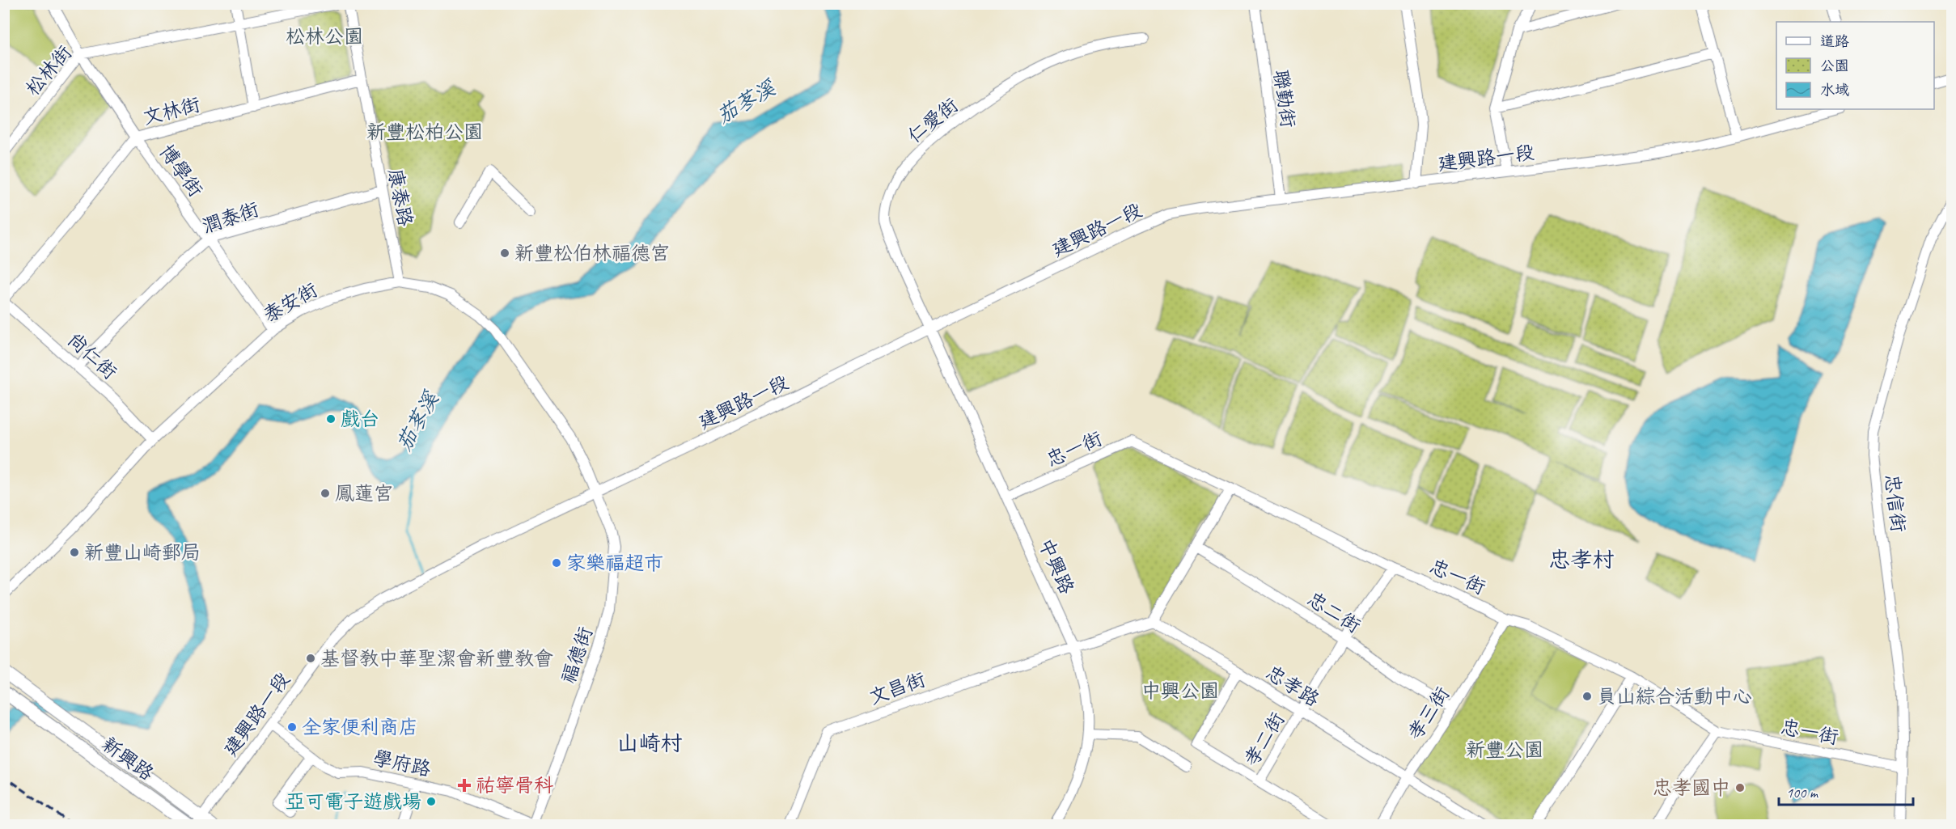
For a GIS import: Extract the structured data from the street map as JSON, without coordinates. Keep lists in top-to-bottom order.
{
  "streets": {
    "main road": ["新興路"],
    "street": [
      "松林街",
      "聯勤街",
      "文林街",
      "仁愛街",
      "建興路一段",
      "博學街",
      "康泰路",
      "潤泰街",
      "泰安街",
      "尚仁街",
      "忠一街",
      "忠信街",
      "中興路",
      "忠二街",
      "福德街",
      "忠孝路",
      "文昌街",
      "孝三街",
      "孝二街",
      "學府路"
    ]
  },
  "crossings": [
    ["松林街", "博學街"],
    ["聯勤街", "建興路一段"],
    ["文林街", "博學街"],
    ["文林街", "康泰路"],
    ["文林街", "尚仁街"],
    ["仁愛街", "建興路一段"],
    ["仁愛街", "中興路"],
    ["建興路一段", "泰安街"],
    ["建興路一段", "中興路"],
    ["建興路一段", "福德街"],
    ["建興路一段", "新興路"],
    ["建興路一段", "學府路"],
    ["博學街", "潤泰街"],
    ["博學街", "泰安街"],
    ["康泰路", "潤泰街"],
    ["康泰路", "泰安街"],
    ["潤泰街", "尚仁街"],
    ["泰安街", "尚仁街"],
    ["泰安街", "福德街"],
    ["忠一街", "忠信街"],
    ["忠一街", "中興路"],
    ["忠一街", "孝三街"],
    ["忠一街", "孝二街"],
    ["中興路", "文昌街"],
    ["忠二街", "孝三街"],
    ["忠二街", "孝二街"],
    ["福德街", "學府路"],
    ["忠孝路", "孝三街"],
    ["忠孝路", "孝二街"]
  ],
  "districts": ["忠孝村", "山崎村"],
  "water": ["茄苳溪"],
  "parks": [
    "松林公園",
    "新豐松柏公園",
    "中興公園",
    "新豐公園"
  ],
  "places": {
    "other": [
      "新豐松伯林福德宫",
      "戲台",
      "鳳蓮宮",
      "新豐山崎郵局",
      "家樂福超市",
      "基督教中華聖潔會新豐教會",
      "員山綜合活動中心",
      "全家便利商店",
      "忠孝國中",
      "亞可電子遊戲場"
    ],
    "health": ["祐寧骨科"]
  },
  "legend": ["道路", "公園", "水域"],
  "scale_bar": "100 m"
}
